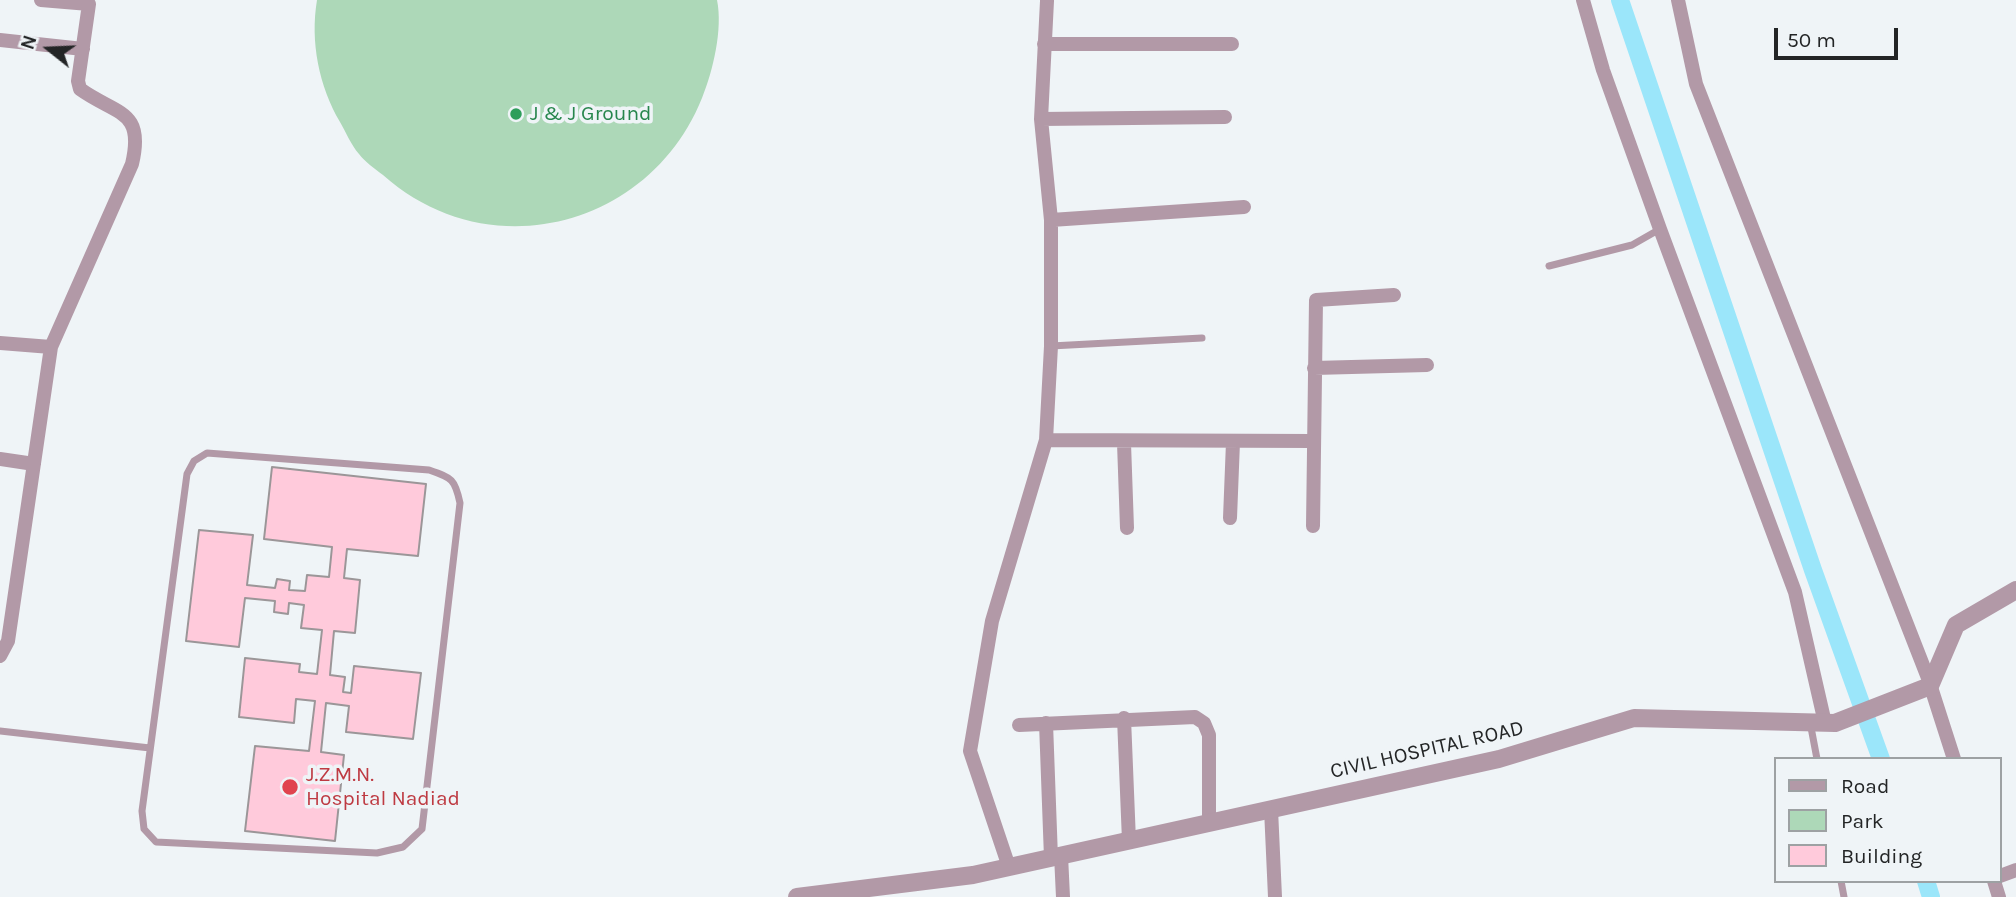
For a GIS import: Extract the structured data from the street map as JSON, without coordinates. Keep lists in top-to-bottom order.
{
  "streets": {
    "street": ["CIVIL HOSPITAL ROAD"]
  },
  "places": ["J & J Ground", "J.Z.M.N. Hospital Nadiad"],
  "legend": ["Road", "Park", "Building"],
  "scale_bar": "50 m",
  "north": "left"
}
